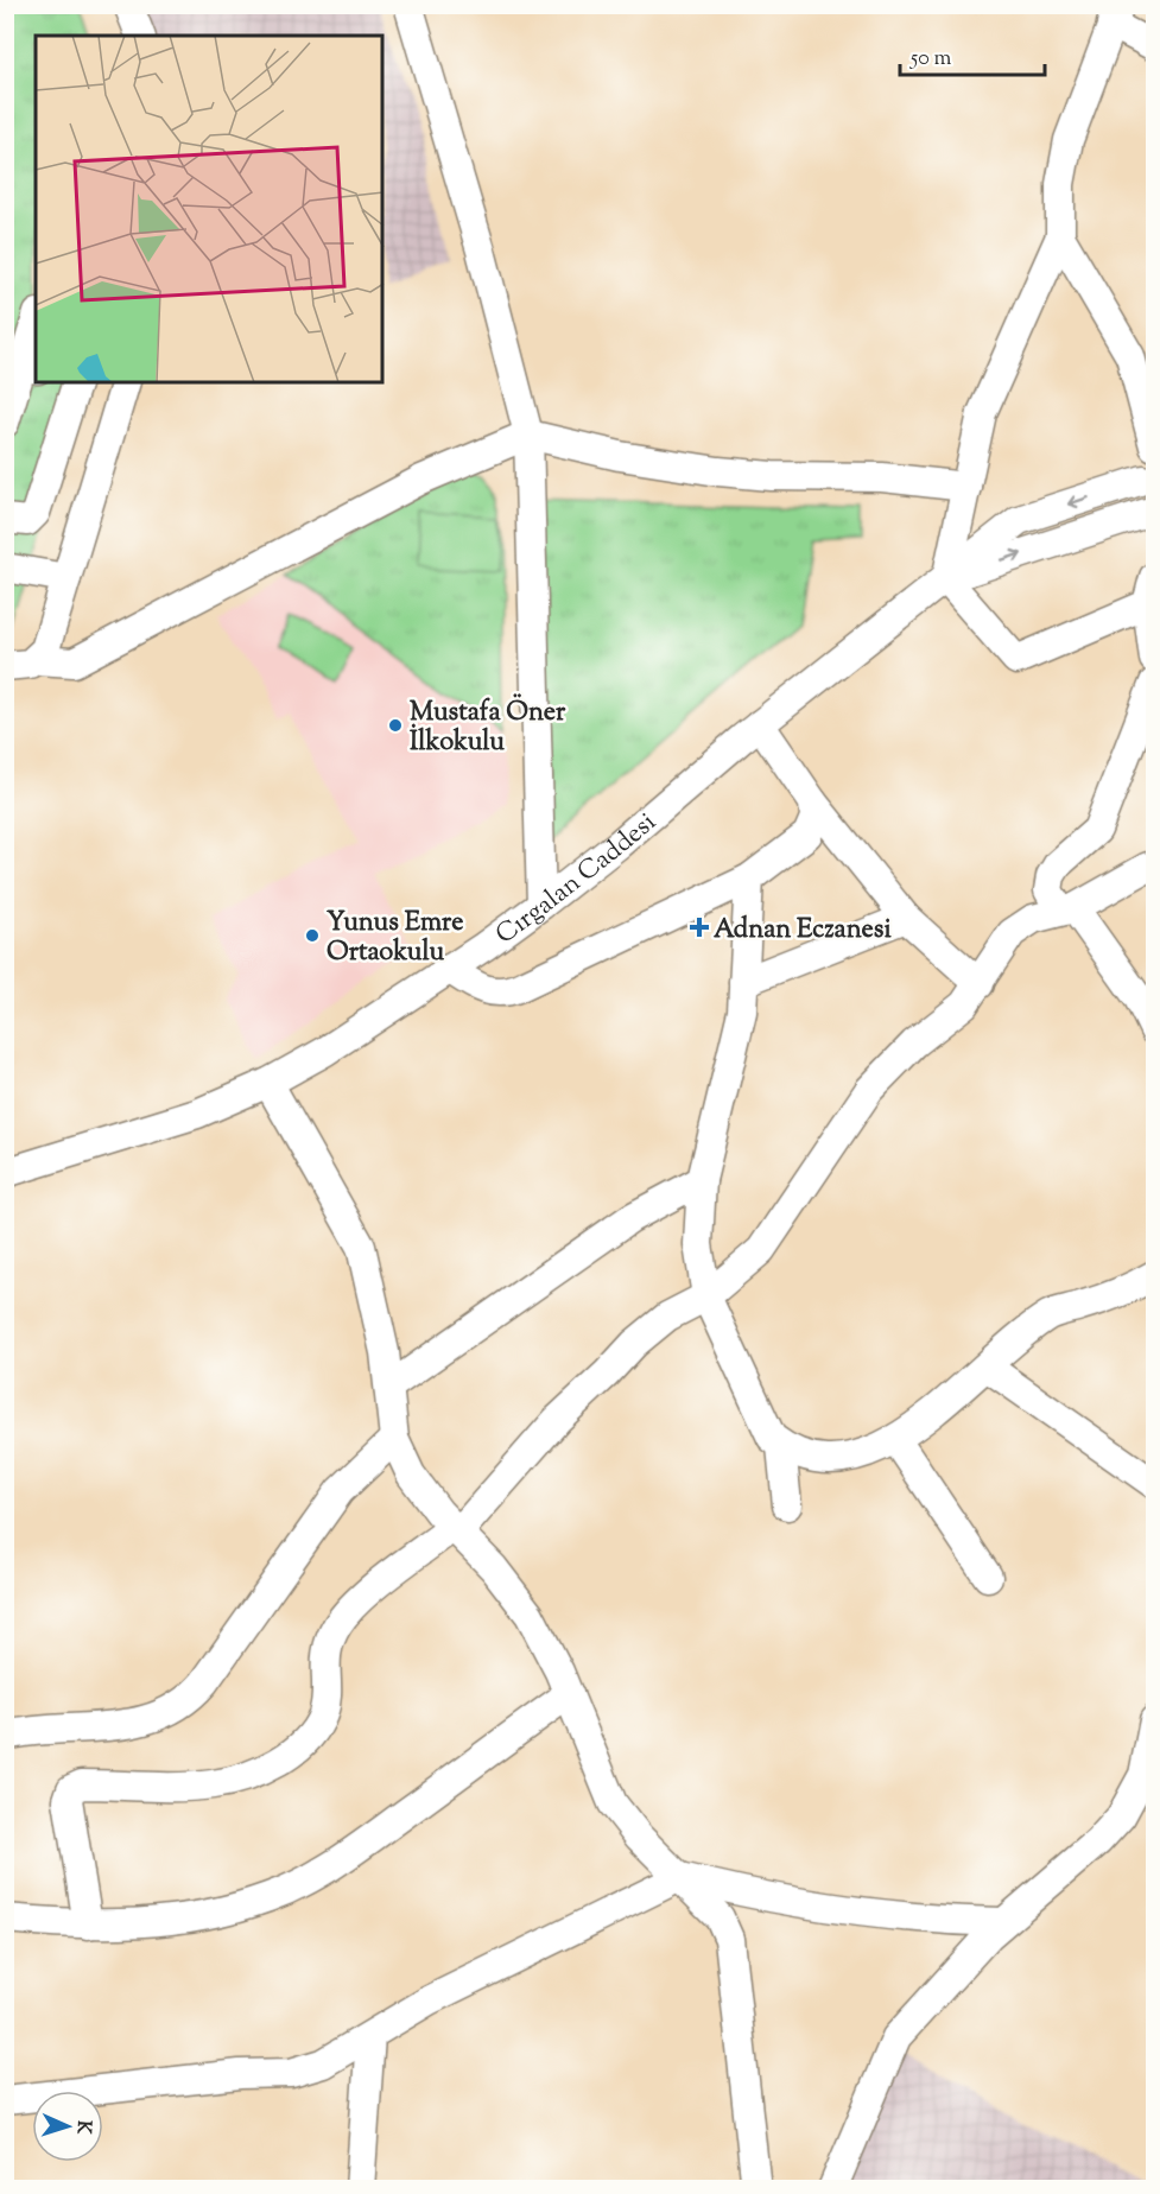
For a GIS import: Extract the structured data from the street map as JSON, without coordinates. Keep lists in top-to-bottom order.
{
  "streets": {
    "street": ["Cırgalan Caddesi"]
  },
  "places": {
    "other": ["Mustafa Öner İlkokulu", "Yunus Emre Ortaokulu"],
    "health": ["Adnan Eczanesi"]
  },
  "scale_bar": "50 m",
  "north": "right"
}
